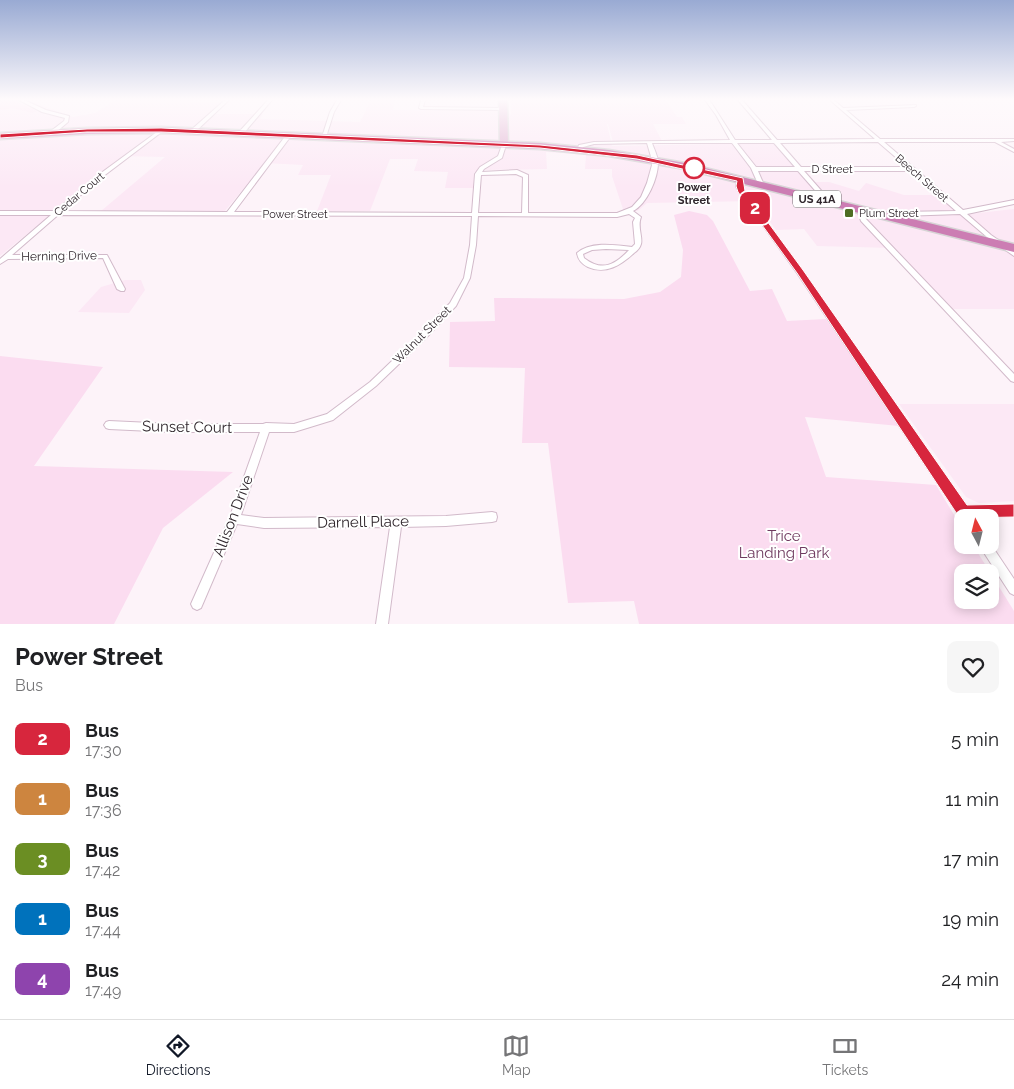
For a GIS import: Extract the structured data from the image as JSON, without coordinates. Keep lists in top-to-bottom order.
{
  "streets": {
    "highway": ["US 41A"],
    "street": [
      "D Street",
      "Beech Street",
      "Cedar Court",
      "Power Street",
      "Herning Drive",
      "Walnut Street",
      "Sunset Court",
      "Allison Drive",
      "Darnell Place"
    ]
  },
  "crossings": [
    ["D Street", "Beech Street"],
    ["Beech Street", "US 41A"],
    ["Cedar Court", "US 41A"],
    ["Cedar Court", "Power Street"],
    ["Cedar Court", "Herning Drive"],
    ["Power Street", "Walnut Street"],
    ["Walnut Street", "Sunset Court"],
    ["Walnut Street", "Allison Drive"],
    ["Sunset Court", "Allison Drive"],
    ["Allison Drive", "Darnell Place"]
  ],
  "parks": ["Trice Landing Park"],
  "places": {
    "other": ["Power Street"],
    "transit": ["Plum Street"]
  },
  "lines": ["bus line 2"],
  "north": "top",
  "page": {
    "on_map": "2",
    "heading": ["Power Street", "Bus"],
    "list": [
      {
        "mark": "2",
        "name": "Bus",
        "note": "17:30",
        "value": "5 min"
      },
      {
        "mark": "1",
        "name": "Bus",
        "note": "17:36",
        "value": "11 min"
      },
      {
        "mark": "3",
        "name": "Bus",
        "note": "17:42",
        "value": "17 min"
      },
      {
        "mark": "1",
        "name": "Bus",
        "note": "17:44",
        "value": "19 min"
      },
      {
        "mark": "4",
        "name": "Bus",
        "note": "17:49",
        "value": "24 min"
      }
    ],
    "tabs": ["Directions", "Map", "Tickets"]
  }
}
